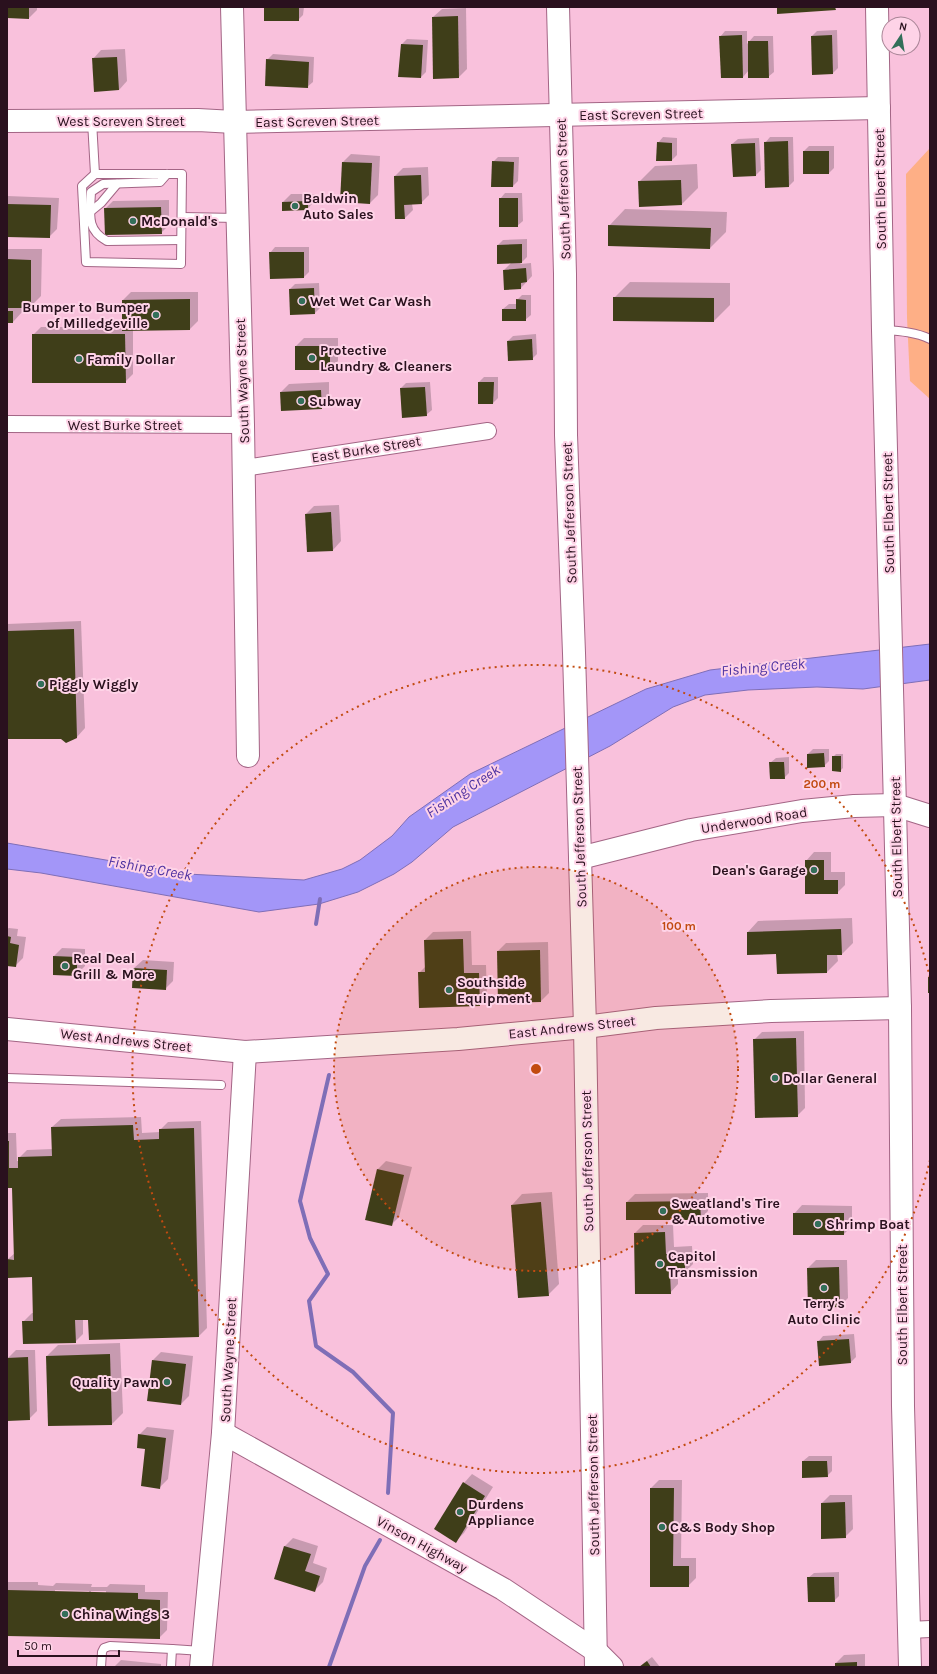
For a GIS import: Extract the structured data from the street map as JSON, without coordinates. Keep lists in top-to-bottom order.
{
  "streets": {
    "street": [
      "East Screven Street",
      "West Screven Street",
      "South Jefferson Street",
      "South Elbert Street",
      "South Wayne Street",
      "West Burke Street",
      "East Burke Street",
      "Underwood Road",
      "East Andrews Street",
      "West Andrews Street",
      "Vinson Highway"
    ]
  },
  "crossings": [
    ["East Screven Street", "West Screven Street"],
    ["East Screven Street", "South Jefferson Street"],
    ["East Screven Street", "South Elbert Street"],
    ["East Screven Street", "South Wayne Street"],
    ["West Screven Street", "South Wayne Street"],
    ["South Jefferson Street", "Underwood Road"],
    ["South Jefferson Street", "East Andrews Street"],
    ["South Jefferson Street", "Vinson Highway"],
    ["South Elbert Street", "Underwood Road"],
    ["South Elbert Street", "East Andrews Street"],
    ["South Wayne Street", "West Burke Street"],
    ["South Wayne Street", "East Burke Street"],
    ["South Wayne Street", "East Andrews Street"],
    ["South Wayne Street", "West Andrews Street"],
    ["South Wayne Street", "Vinson Highway"],
    ["East Andrews Street", "West Andrews Street"]
  ],
  "water": ["Fishing Creek"],
  "places": [
    "Baldwin Auto Sales",
    "McDonald's",
    "Wet Wet Car Wash",
    "Bumper to Bumper of Milledgeville",
    "Protective Laundry & Cleaners",
    "Family Dollar",
    "Subway",
    "Piggly Wiggly",
    "Dean's Garage",
    "Real Deal Grill & More",
    "Southside Equipment",
    "Dollar General",
    "Sweatland's Tire & Automotive",
    "Shrimp Boat",
    "Capitol Transmission",
    "Terry's Auto Clinic",
    "Quality Pawn",
    "Durdens Appliance",
    "C&S Body Shop",
    "China Wings 3"
  ],
  "scale_bar": "50 m",
  "north": "top",
  "rings": ["200 m", "100 m"]
}
